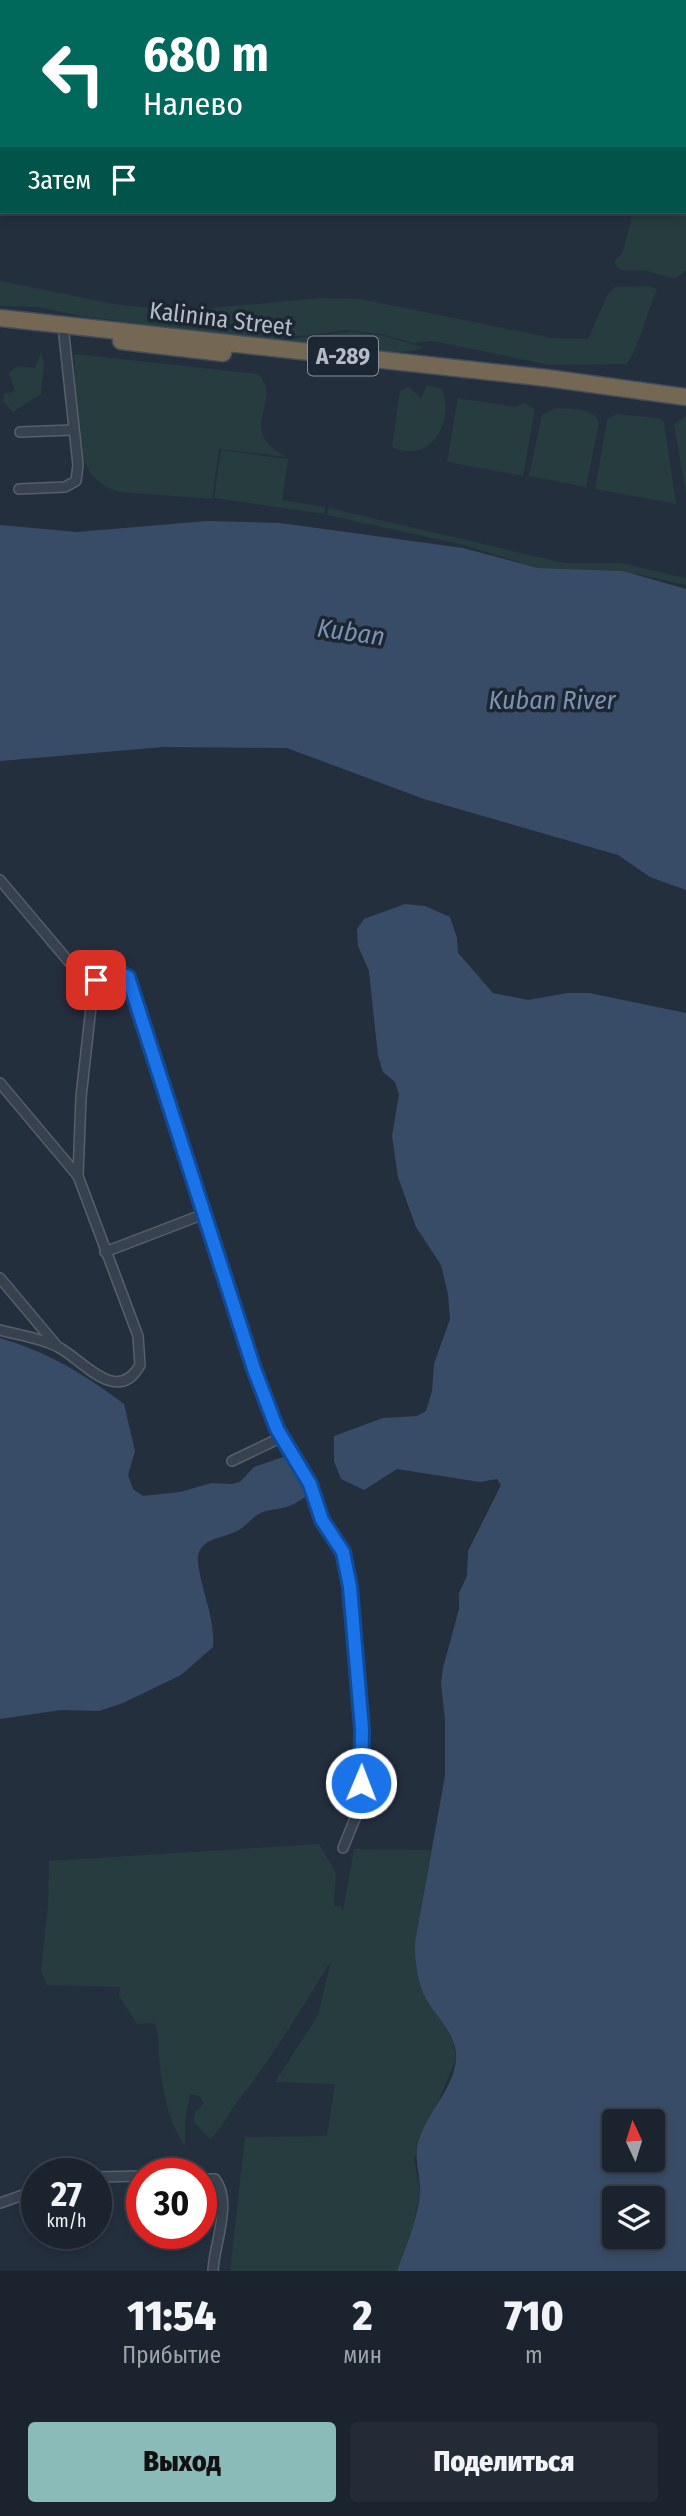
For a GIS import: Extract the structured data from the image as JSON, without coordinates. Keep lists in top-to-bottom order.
{
  "streets": {
    "highway": ["Kalinina Street", "А-289"]
  },
  "water": ["Kuban", "Kuban River"],
  "north": "top",
  "page": {
    "turn": ["680 m", "Налево"],
    "then": "Затем",
    "speed": "27 km/h",
    "limit": "30",
    "eta": [
      "11:54",
      "Прибытие",
      "2",
      "мин",
      "710",
      "m"
    ],
    "buttons": ["Выход", "Поделиться"]
  }
}
